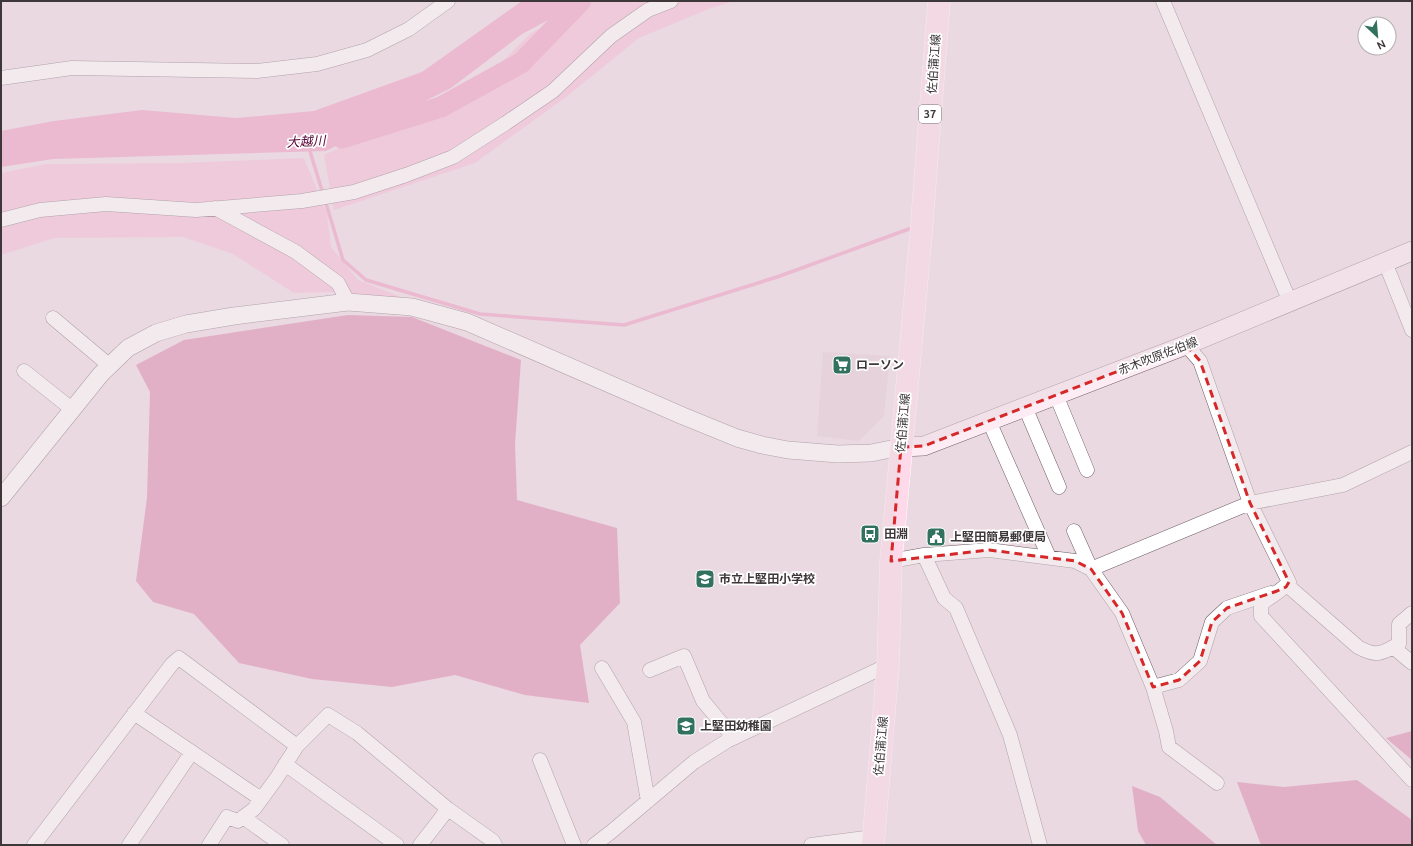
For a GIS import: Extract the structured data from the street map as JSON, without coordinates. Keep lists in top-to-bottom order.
{
  "streets": {
    "main road": ["佐伯蒲江線", "37", "赤木吹原佐伯線"]
  },
  "crossings": [
    ["佐伯蒲江線", "赤木吹原佐伯線"]
  ],
  "water": ["大越川"],
  "places": {
    "supermarket": ["ローソン"],
    "bus stop": ["田淵"],
    "public building": ["上堅田簡易郵便局"],
    "school or university": ["市立上堅田小学校", "上堅田幼稚園"]
  },
  "north": "bottom right"
}
